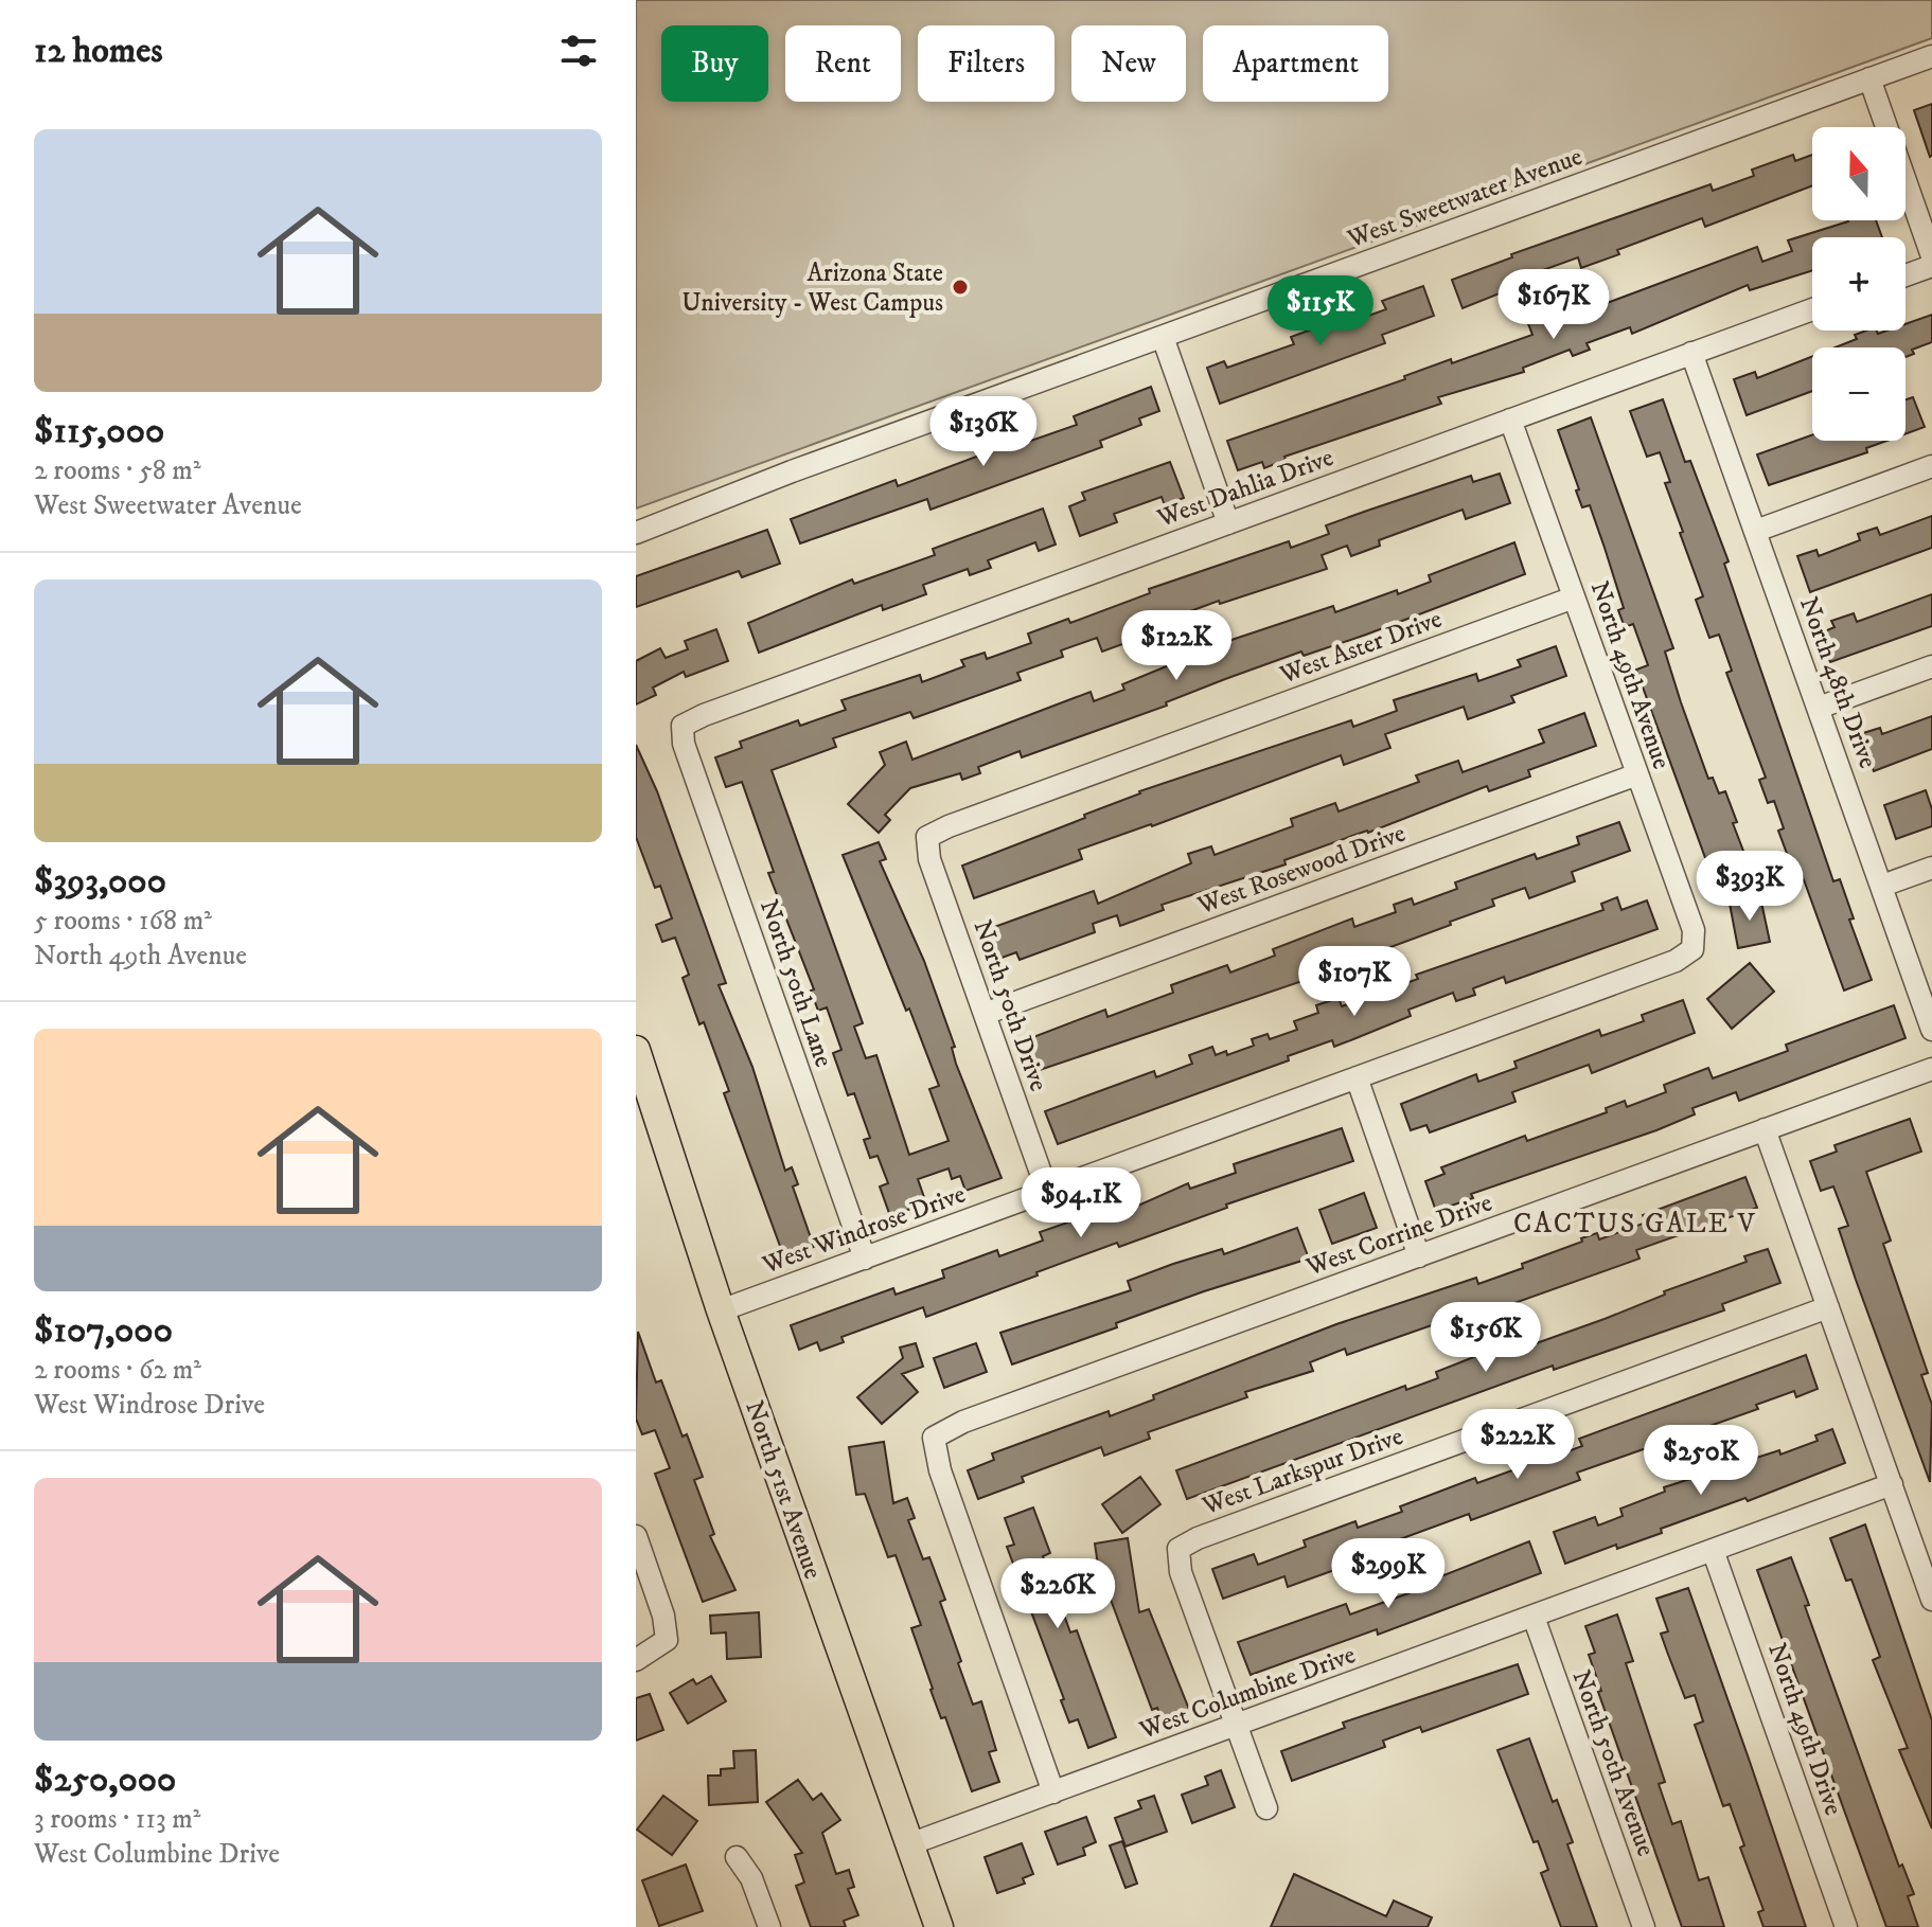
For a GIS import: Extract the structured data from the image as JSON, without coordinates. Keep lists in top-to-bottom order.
{
  "streets": {
    "main road": ["North 51st Avenue"],
    "street": [
      "West Sweetwater Avenue",
      "West Dahlia Drive",
      "West Aster Drive",
      "North 49th Avenue",
      "North 48th Drive",
      "West Rosewood Drive",
      "North 50th Lane",
      "North 50th Drive",
      "West Windrose Drive",
      "West Corrine Drive",
      "West Larkspur Drive",
      "West Columbine Drive",
      "North 49th Drive",
      "North 50th Avenue"
    ]
  },
  "crossings": [
    ["West Dahlia Drive", "North 49th Avenue"],
    ["West Dahlia Drive", "North 48th Drive"],
    ["West Dahlia Drive", "North 50th Lane"],
    ["West Aster Drive", "North 49th Avenue"],
    ["West Aster Drive", "North 50th Drive"],
    ["North 49th Avenue", "West Rosewood Drive"],
    ["North 49th Avenue", "West Windrose Drive"],
    ["West Rosewood Drive", "North 50th Drive"],
    ["North 50th Lane", "West Windrose Drive"],
    ["North 50th Drive", "West Windrose Drive"],
    ["West Windrose Drive", "North 51st Avenue"],
    ["West Corrine Drive", "West Columbine Drive"],
    ["West Larkspur Drive", "West Columbine Drive"],
    ["North 51st Avenue", "West Columbine Drive"],
    ["West Columbine Drive", "North 49th Drive"],
    ["West Columbine Drive", "North 50th Avenue"]
  ],
  "districts": ["CACTUS GALE V"],
  "places": ["Arizona State University - West Campus"],
  "north": "top",
  "page": {
    "heading": "12 homes",
    "chip": [
      "Buy",
      "Rent",
      "Filters",
      "New",
      "Apartment"
    ],
    "list": [
      {
        "name": "$115,000",
        "note": "2 rooms · 58 m² · West Sweetwater Avenue"
      },
      {
        "name": "$393,000",
        "note": "5 rooms · 168 m² · North 49th Avenue"
      },
      {
        "name": "$107,000",
        "note": "2 rooms · 62 m² · West Windrose Drive"
      },
      {
        "name": "$250,000",
        "note": "3 rooms · 113 m² · West Columbine Drive"
      }
    ],
    "map_buttons": ["+", "−"],
    "price": [
      "$167K",
      "$115K",
      "$136K",
      "$122K",
      "$393K",
      "$107K",
      "$94.1K",
      "$156K",
      "$222K",
      "$250K",
      "$299K",
      "$226K"
    ]
  }
}
